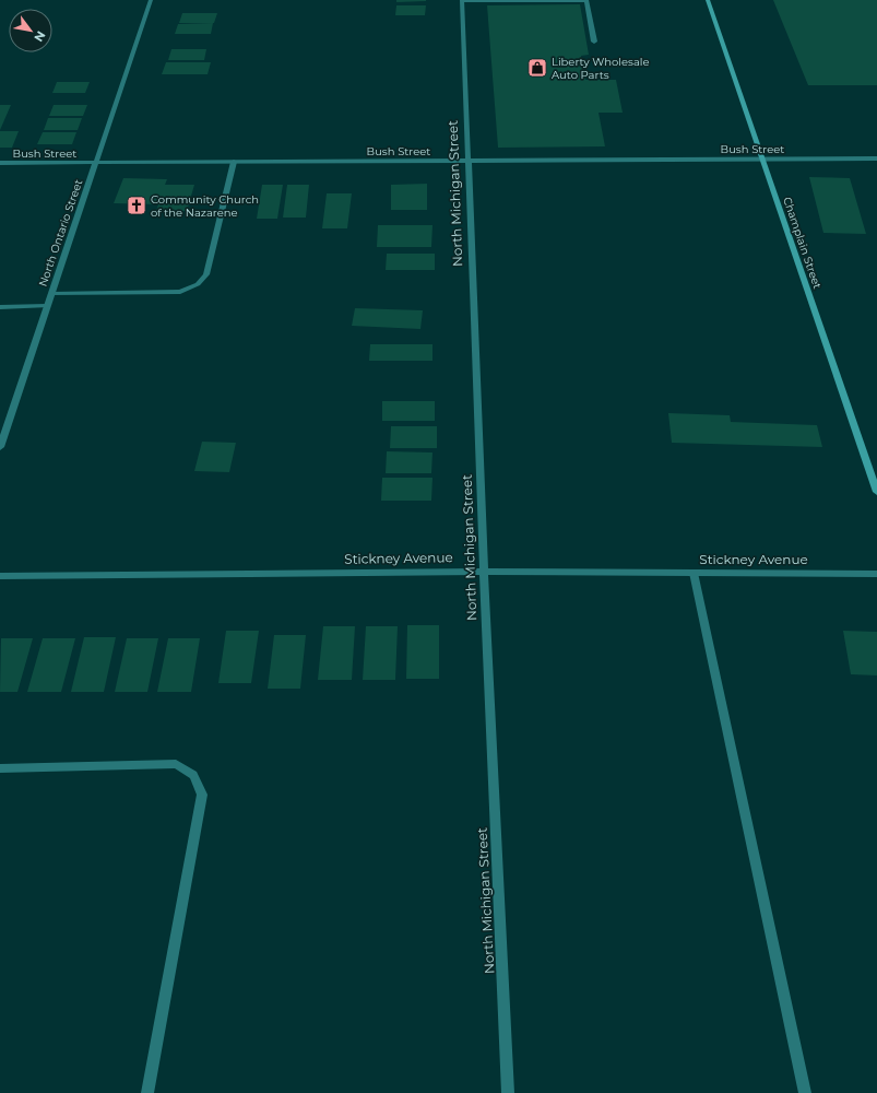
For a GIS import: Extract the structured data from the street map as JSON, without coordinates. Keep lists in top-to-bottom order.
{
  "streets": {
    "main road": ["Champlain Street"],
    "street": [
      "Bush Street",
      "North Michigan Street",
      "North Ontario Street",
      "Stickney Avenue"
    ]
  },
  "crossings": [
    ["Bush Street", "North Michigan Street"],
    ["Bush Street", "North Ontario Street"],
    ["Bush Street", "Champlain Street"],
    ["North Michigan Street", "Stickney Avenue"]
  ],
  "places": {
    "shop": ["Liberty Wholesale Auto Parts"],
    "church": ["Community Church of the Nazarene"]
  },
  "north": "bottom right"
}
